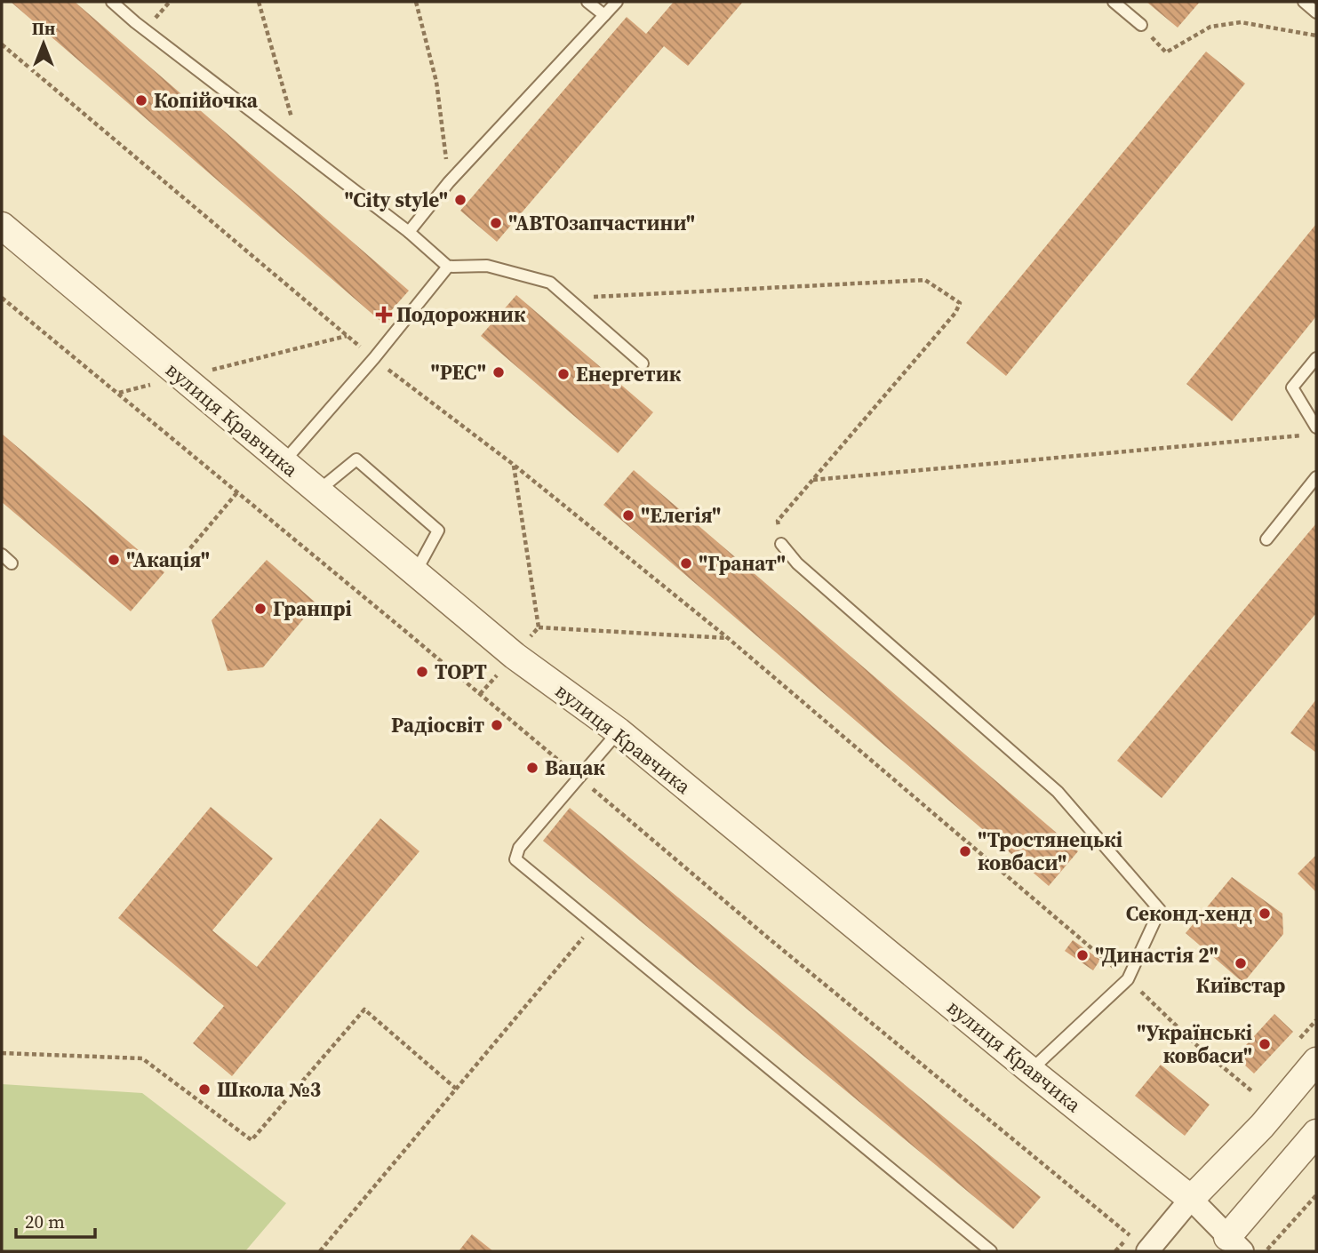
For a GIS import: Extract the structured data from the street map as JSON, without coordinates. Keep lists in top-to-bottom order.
{
  "streets": {
    "street": ["вулиця Кравчика"]
  },
  "places": {
    "other": [
      "Копійочка",
      "\"City style\"",
      "\"АВТОзапчастини\"",
      "\"РЕС\"",
      "Енергетик",
      "\"Елегія\"",
      "\"Акація\"",
      "\"Гранат\"",
      "Гранпрі",
      "ТОРТ",
      "Радіосвіт",
      "Вацак",
      "\"Тростянецькі ковбаси\"",
      "Секонд-хенд",
      "\"Династія 2\"",
      "Київстар",
      "\"Українські ковбаси\"",
      "Школа №3"
    ],
    "health": ["Подорожник"]
  },
  "scale_bar": "20 m",
  "north": "top"
}
